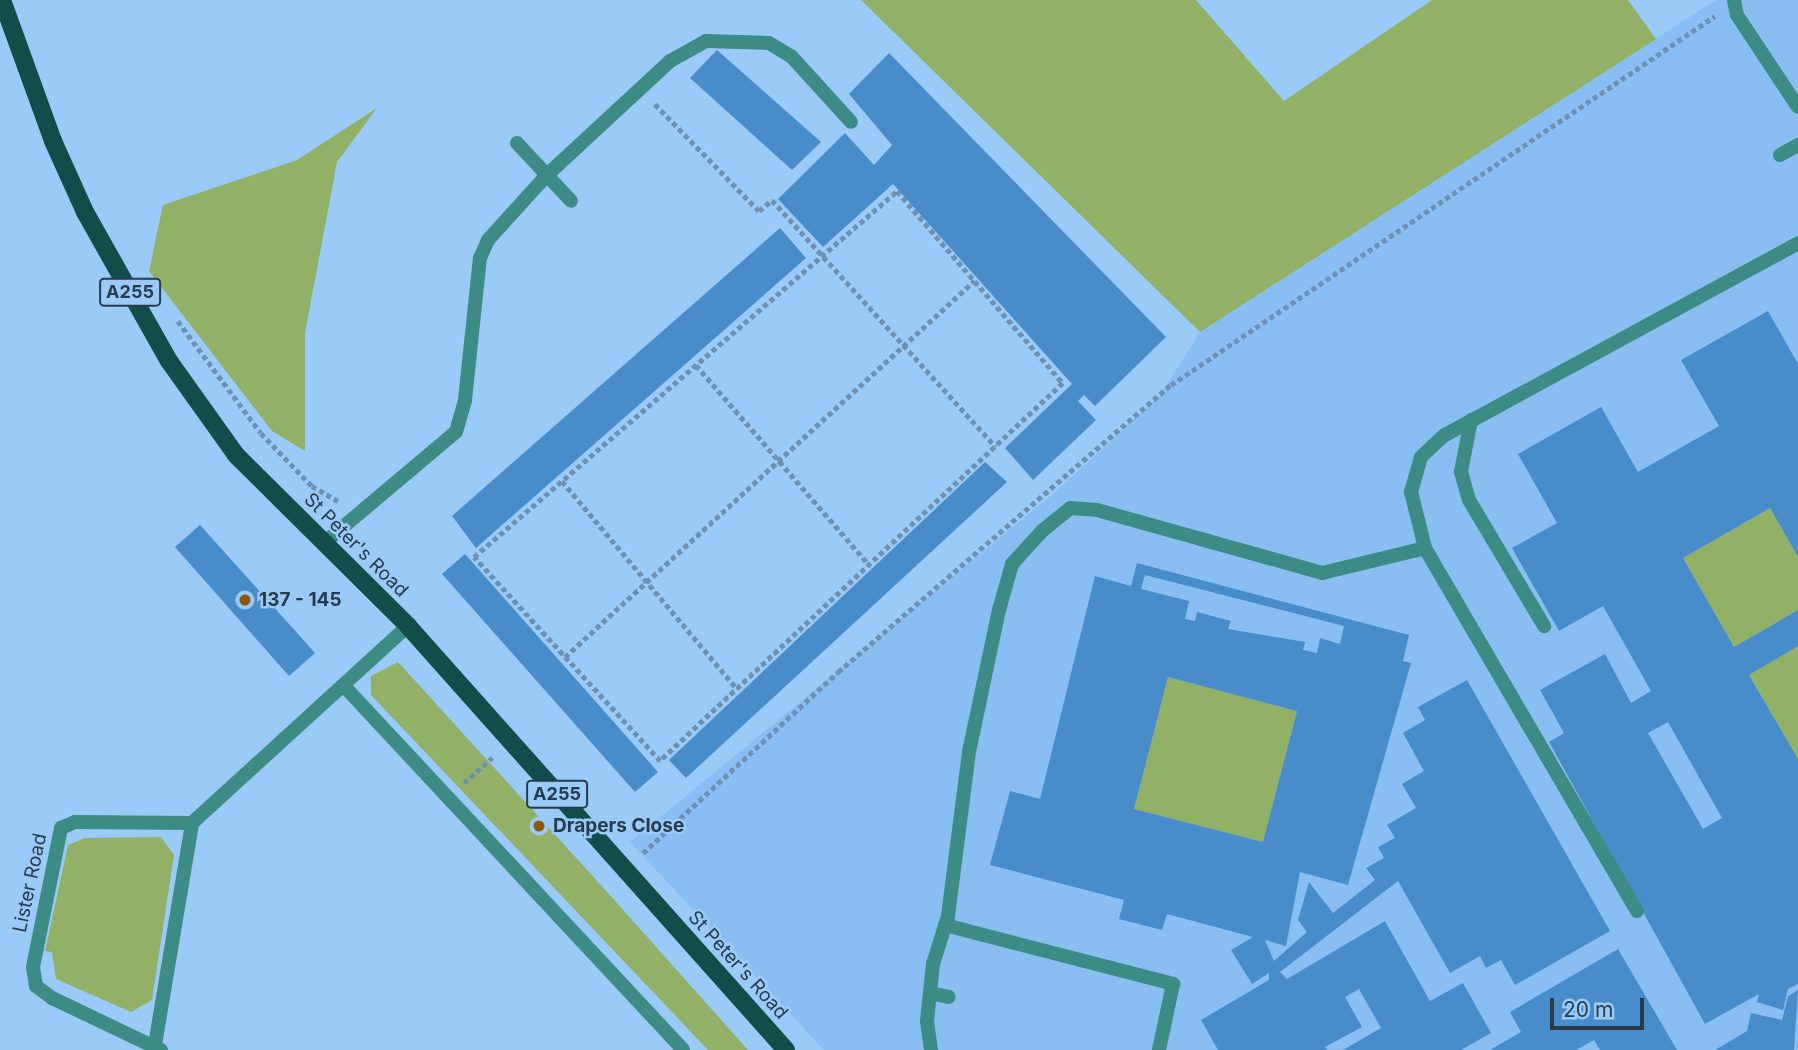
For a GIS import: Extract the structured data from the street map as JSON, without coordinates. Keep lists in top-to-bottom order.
{
  "streets": {
    "main road": ["A255", "St Peter's Road"],
    "street": ["Lister Road"]
  },
  "places": ["137 - 145", "Drapers Close"],
  "scale_bar": "20 m"
}
